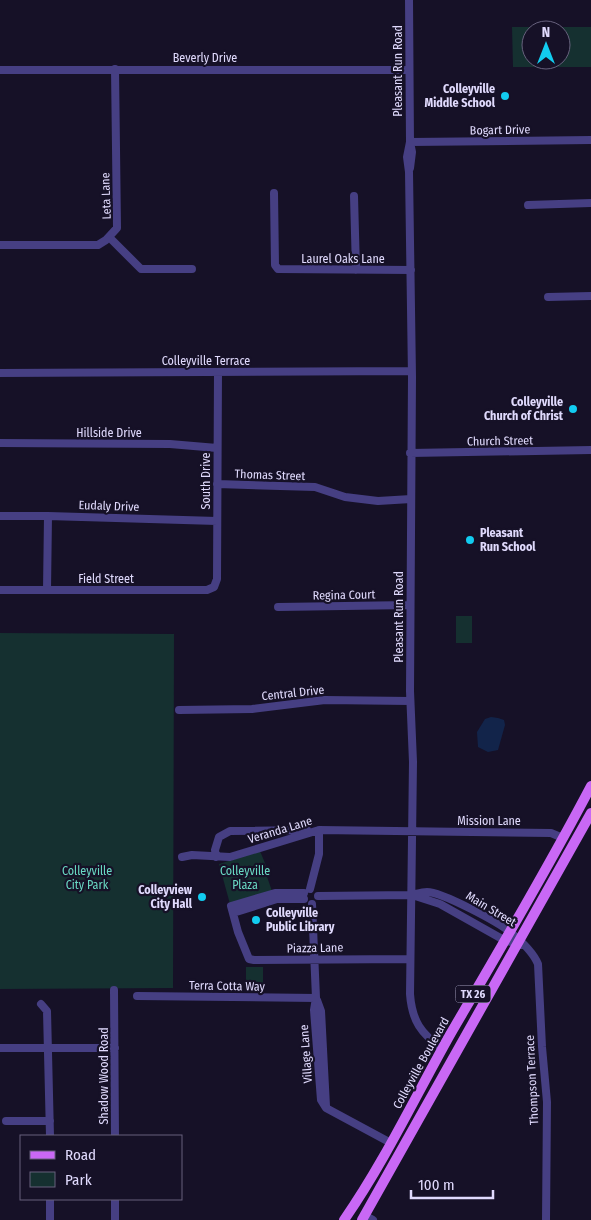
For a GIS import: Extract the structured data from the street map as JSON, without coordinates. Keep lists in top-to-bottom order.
{
  "streets": {
    "main road": ["TX 26", "Colleyville Boulevard"],
    "street": [
      "Beverly Drive",
      "Pleasant Run Road",
      "Bogart Drive",
      "Leta Lane",
      "Laurel Oaks Lane",
      "Colleyville Terrace",
      "Hillside Drive",
      "Church Street",
      "Thomas Street",
      "South Drive",
      "Eudaly Drive",
      "Field Street",
      "Regina Court",
      "Central Drive",
      "Mission Lane",
      "Veranda Lane",
      "Main Street",
      "Piazza Lane",
      "Terra Cotta Way",
      "Village Lane",
      "Shadow Wood Road",
      "Thompson Terrace"
    ]
  },
  "crossings": [
    ["Beverly Drive", "Pleasant Run Road"],
    ["Beverly Drive", "Leta Lane"],
    ["Pleasant Run Road", "Bogart Drive"],
    ["Pleasant Run Road", "Laurel Oaks Lane"],
    ["Pleasant Run Road", "Colleyville Terrace"],
    ["Pleasant Run Road", "Church Street"],
    ["Pleasant Run Road", "Thomas Street"],
    ["Pleasant Run Road", "Regina Court"],
    ["Pleasant Run Road", "Central Drive"],
    ["Pleasant Run Road", "Mission Lane"],
    ["Pleasant Run Road", "Veranda Lane"],
    ["Pleasant Run Road", "Main Street"],
    ["Pleasant Run Road", "Piazza Lane"],
    ["Pleasant Run Road", "Colleyville Boulevard"],
    ["Colleyville Terrace", "South Drive"],
    ["Hillside Drive", "South Drive"],
    ["Thomas Street", "South Drive"],
    ["South Drive", "Eudaly Drive"],
    ["South Drive", "Field Street"],
    ["Mission Lane", "Veranda Lane"],
    ["Mission Lane", "Colleyville Boulevard"],
    ["Main Street", "Piazza Lane"],
    ["Main Street", "Village Lane"],
    ["Main Street", "Colleyville Boulevard"],
    ["Main Street", "Thompson Terrace"],
    ["Piazza Lane", "Village Lane"],
    ["Terra Cotta Way", "Village Lane"],
    ["Village Lane", "Colleyville Boulevard"],
    ["Colleyville Boulevard", "Thompson Terrace"]
  ],
  "parks": ["Colleyville City Park", "Colleyville Plaza"],
  "places": [
    "Colleyville Middle School",
    "Colleyville Church of Christ",
    "Pleasant Run School",
    "Colleyview City Hall",
    "Colleyville Public Library"
  ],
  "legend": ["Road", "Park"],
  "scale_bar": "100 m",
  "north": "top"
}
